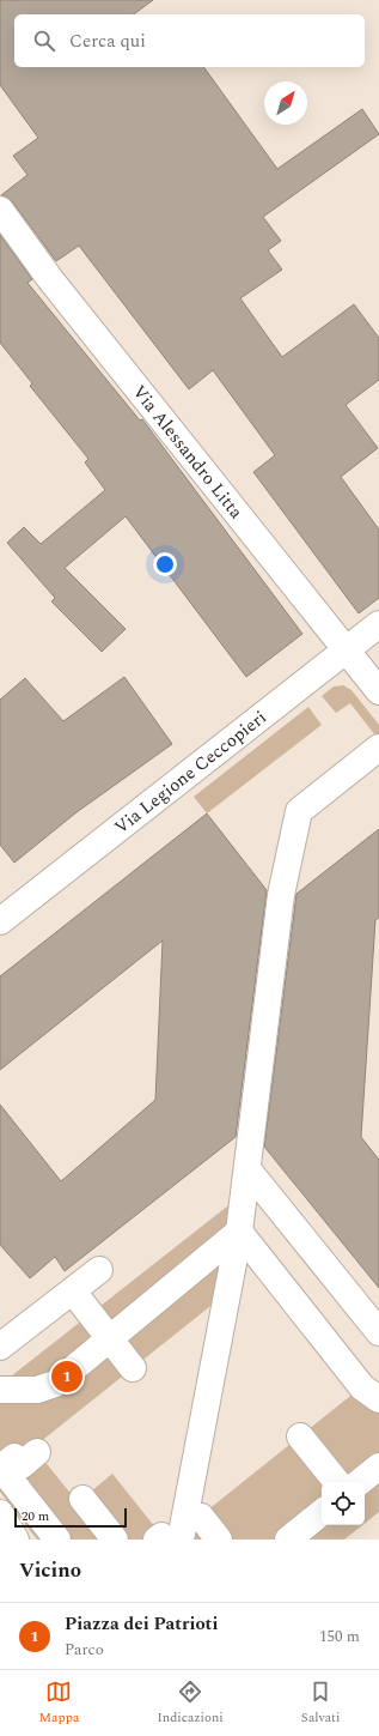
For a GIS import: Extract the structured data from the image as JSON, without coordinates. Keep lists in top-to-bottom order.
{
  "streets": {
    "street": ["Via Alessandro Litta", "Via Legione Ceccopieri"]
  },
  "crossings": [
    ["Via Alessandro Litta", "Via Legione Ceccopieri"]
  ],
  "scale_bar": "20 m",
  "north": "top right",
  "page": {
    "search": "Cerca qui",
    "pins": "1",
    "scale": "20 m",
    "heading": "Vicino",
    "list": [
      {
        "mark": "1",
        "name": "Piazza dei Patrioti",
        "note": "Parco",
        "value": "150 m"
      }
    ],
    "nav": ["Mappa", "Indicazioni", "Salvati"]
  }
}
